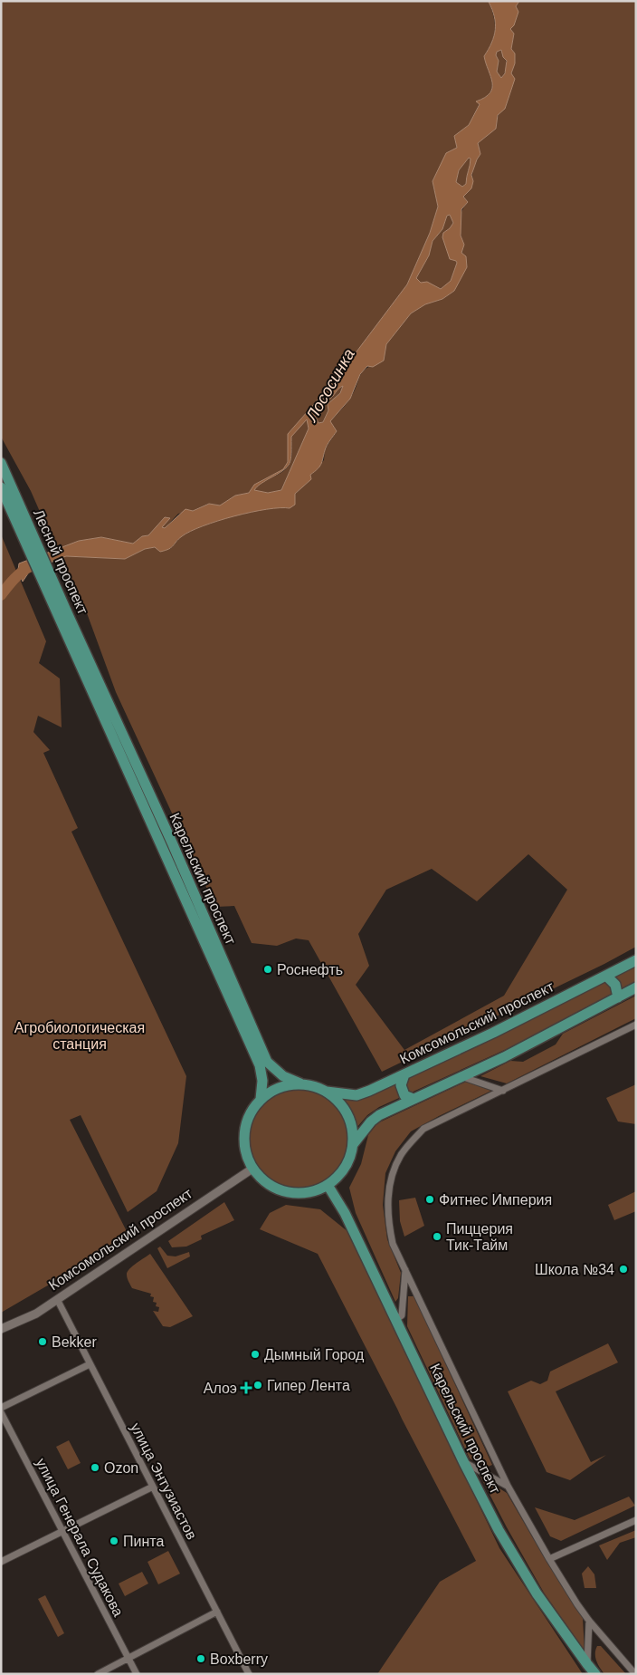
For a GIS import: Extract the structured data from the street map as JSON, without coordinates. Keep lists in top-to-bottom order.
{
  "streets": {
    "main road": ["Лесной проспект", "Карельский проспект", "Комсомольский проспект"],
    "street": ["улица Энтузиастов", "улица Генерала Судакова"]
  },
  "crossings": [
    ["Лесной проспект", "Карельский проспект"],
    ["Карельский проспект", "Комсомольский проспект"],
    ["Комсомольский проспект", "улица Энтузиастов"]
  ],
  "water": ["Лососинка"],
  "parks": ["Агробиологическая станция"],
  "places": {
    "other": [
      "Роснефть",
      "Фитнес Империя",
      "Пиццерия Тик-Тайм",
      "Школа №34",
      "Bekker",
      "Дымный Город",
      "Гипер Лента",
      "Ozon",
      "Пинта",
      "Boxberry"
    ],
    "health": ["Алоэ"]
  }
}
